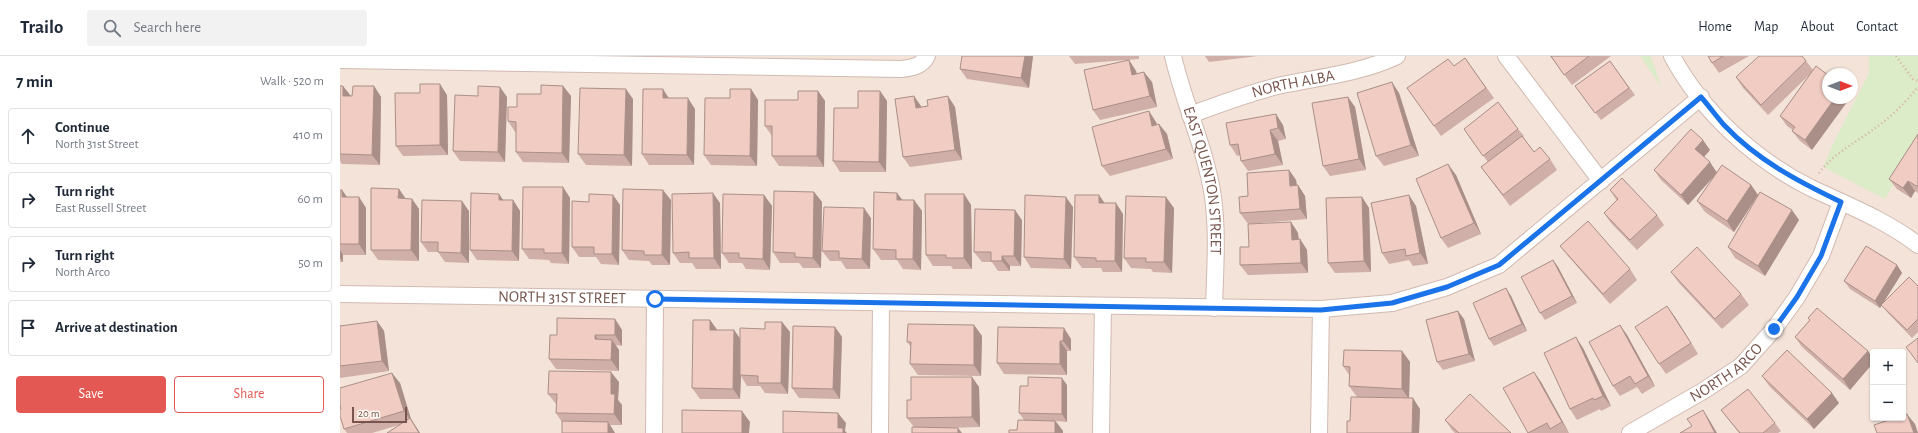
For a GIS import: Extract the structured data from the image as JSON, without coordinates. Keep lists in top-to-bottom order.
{
  "streets": {
    "street": [
      "NORTH ALBA",
      "EAST QUENTON STREET",
      "NORTH 31ST STREET",
      "NORTH ARCO"
    ]
  },
  "crossings": [
    ["NORTH ALBA", "EAST QUENTON STREET"],
    ["EAST QUENTON STREET", "NORTH 31ST STREET"]
  ],
  "scale_bar": "20 m",
  "north": "right",
  "page": {
    "header": "Trailo",
    "search": "Search here",
    "nav": [
      "Home",
      "Map",
      "About",
      "Contact"
    ],
    "heading": ["7 min", "Walk · 520 m"],
    "list": [
      ["Continue", "North 31st Street", "410 m"],
      ["Turn right", "East Russell Street", "60 m"],
      ["Turn right", "North Arco", "50 m"],
      "Arrive at destination"
    ],
    "map_buttons": ["+", "−"],
    "buttons": ["Save", "Share"],
    "scale": "20 m"
  }
}
